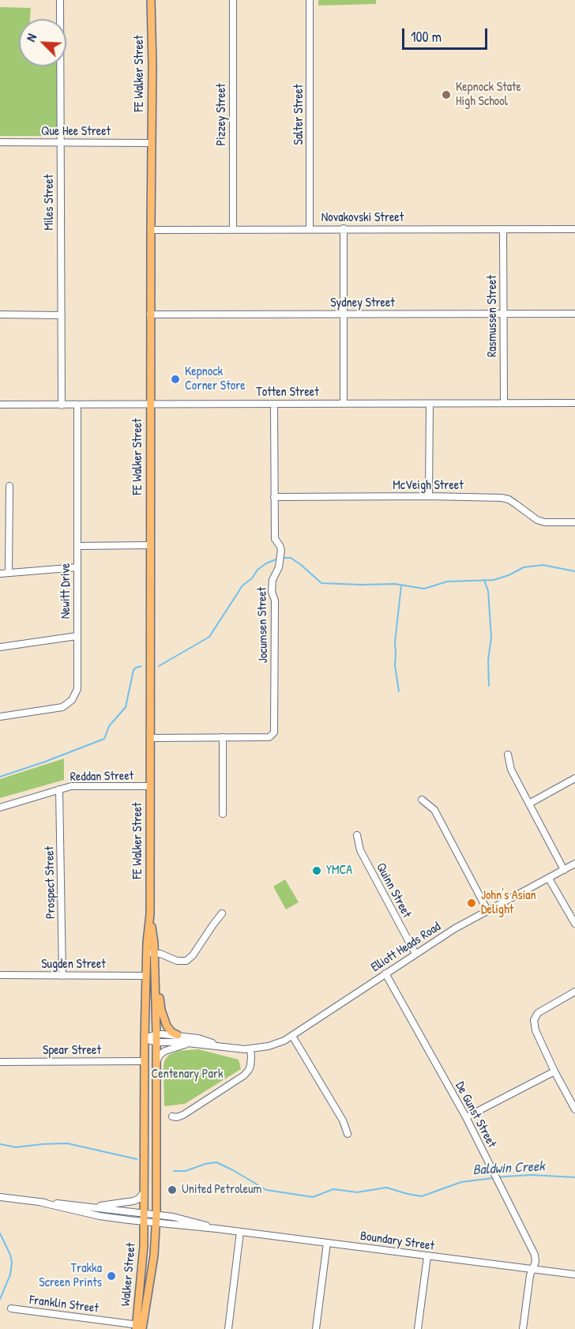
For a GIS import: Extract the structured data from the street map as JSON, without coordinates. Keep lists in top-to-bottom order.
{
  "streets": {
    "main road": ["FE Walker Street", "Walker Street"],
    "street": [
      "Pizzey Street",
      "Salter Street",
      "Que Hee Street",
      "Miles Street",
      "Novakovski Street",
      "Sydney Street",
      "Rasmussen Street",
      "Totten Street",
      "McVeigh Street",
      "Newitt Drive",
      "Jocumsen Street",
      "Reddan Street",
      "Prospect Street",
      "Quinn Street",
      "Elliott Heads Road",
      "Sugden Street",
      "Spear Street",
      "De Gunst Street",
      "Boundary Street",
      "Franklin Street"
    ]
  },
  "crossings": [
    ["FE Walker Street", "Que Hee Street"],
    ["FE Walker Street", "Novakovski Street"],
    ["FE Walker Street", "Sydney Street"],
    ["FE Walker Street", "Totten Street"],
    ["FE Walker Street", "Reddan Street"],
    ["FE Walker Street", "Elliott Heads Road"],
    ["FE Walker Street", "Sugden Street"],
    ["FE Walker Street", "Spear Street"],
    ["FE Walker Street", "Boundary Street"],
    ["FE Walker Street", "Walker Street"],
    ["Pizzey Street", "Novakovski Street"],
    ["Salter Street", "Novakovski Street"],
    ["Que Hee Street", "Miles Street"],
    ["Miles Street", "Totten Street"],
    ["Novakovski Street", "Rasmussen Street"],
    ["Sydney Street", "Rasmussen Street"],
    ["Rasmussen Street", "Totten Street"],
    ["Totten Street", "Newitt Drive"],
    ["Totten Street", "Jocumsen Street"],
    ["McVeigh Street", "Jocumsen Street"],
    ["Reddan Street", "Prospect Street"],
    ["Prospect Street", "Sugden Street"],
    ["Quinn Street", "Elliott Heads Road"],
    ["Elliott Heads Road", "De Gunst Street"],
    ["De Gunst Street", "Boundary Street"],
    ["Boundary Street", "Walker Street"],
    ["Walker Street", "Franklin Street"]
  ],
  "water": ["Baldwin Creek"],
  "parks": ["Centenary Park"],
  "places": [
    "Kepnock State High School",
    "Kepnock Corner Store",
    "YMCA",
    "John's Asian Delight",
    "United Petroleum",
    "Trakka Screen Prints"
  ],
  "scale_bar": "100 m",
  "north": "top left"
}
